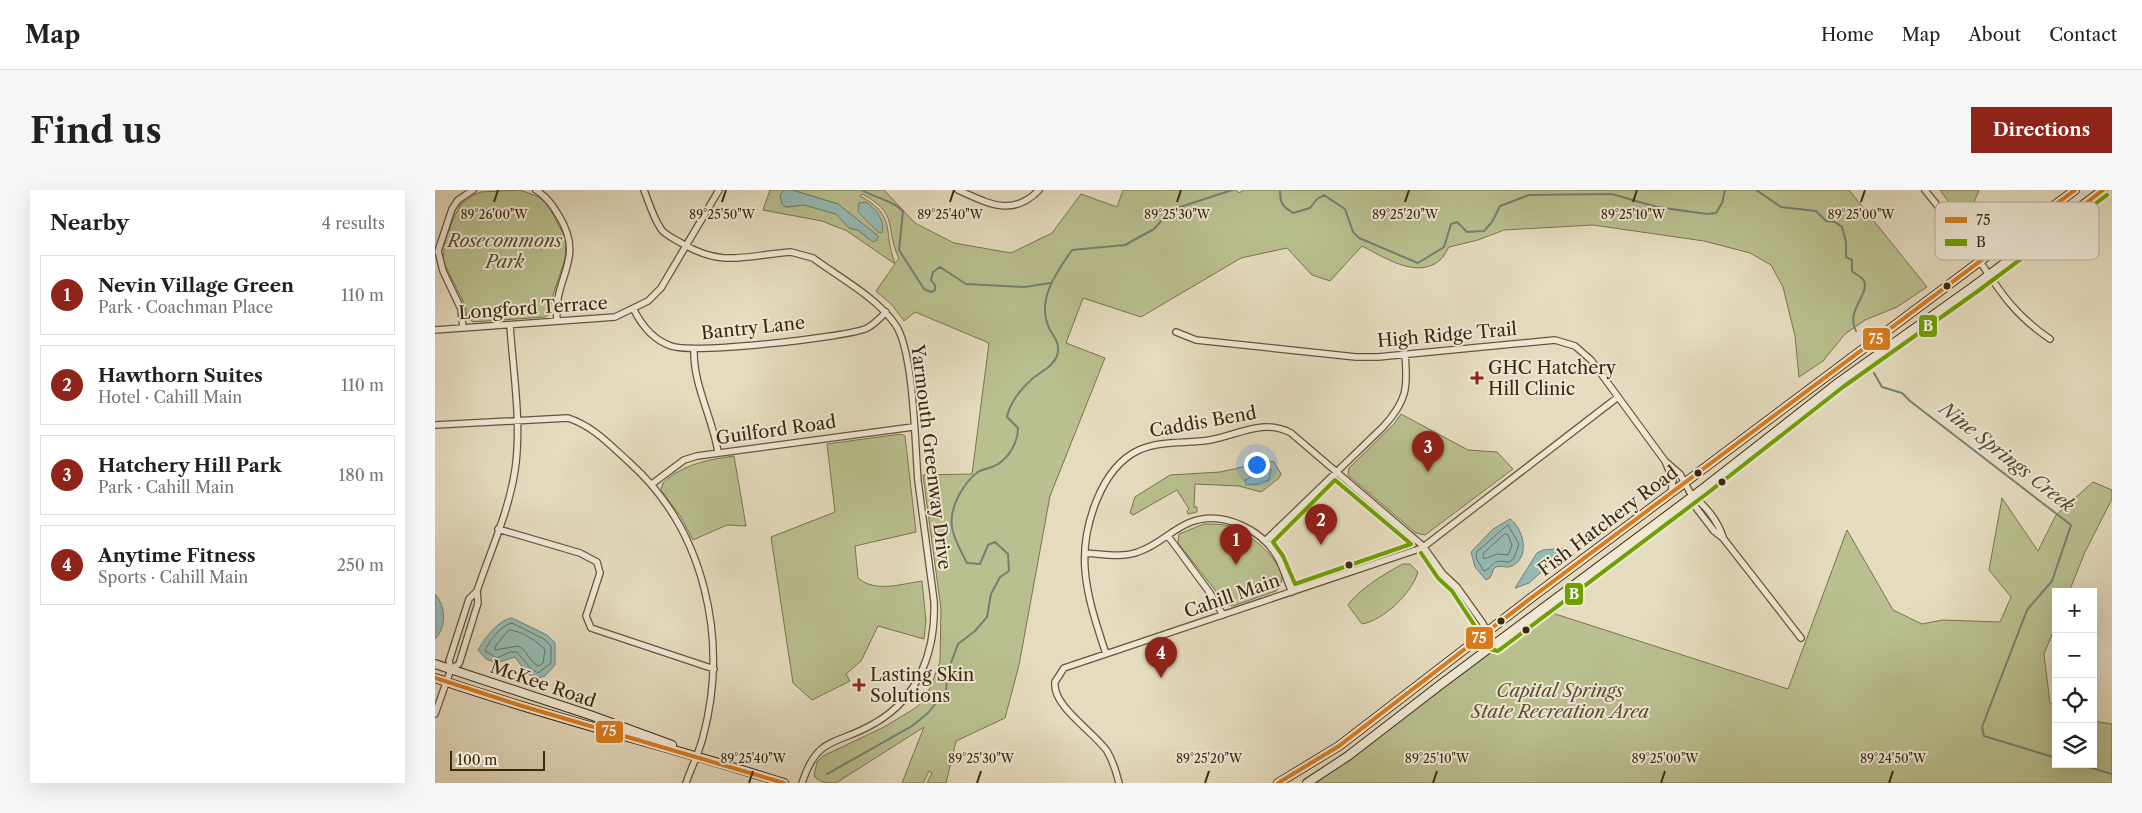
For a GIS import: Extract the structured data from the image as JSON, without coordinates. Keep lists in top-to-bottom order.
{
  "streets": {
    "main road": ["Fish Hatchery Road", "McKee Road"],
    "street": [
      "Longford Terrace",
      "Bantry Lane",
      "High Ridge Trail",
      "Caddis Bend",
      "Guilford Road",
      "Yarmouth Greenway Drive",
      "Cahill Main"
    ]
  },
  "crossings": [
    ["Longford Terrace", "Bantry Lane"],
    ["Longford Terrace", "Yarmouth Greenway Drive"],
    ["Bantry Lane", "Yarmouth Greenway Drive"],
    ["High Ridge Trail", "Fish Hatchery Road"],
    ["High Ridge Trail", "Cahill Main"],
    ["Caddis Bend", "Fish Hatchery Road"],
    ["Caddis Bend", "Cahill Main"],
    ["Guilford Road", "Yarmouth Greenway Drive"]
  ],
  "water": ["Nine Springs Creek"],
  "parks": ["Rosecommons Park", "Capital Springs State Recreation Area"],
  "places": {
    "health": ["GHC Hatchery Hill Clinic", "Lasting Skin Solutions"]
  },
  "lines": ["transit line 75", "transit line B"],
  "legend": ["75", "B"],
  "scale_bar": "100 m",
  "page": {
    "header": "Map",
    "nav": [
      "Home",
      "Map",
      "About",
      "Contact"
    ],
    "buttons": "Directions",
    "title": "Find us",
    "heading": ["Nearby", "4 results"],
    "list": [
      {
        "mark": "1",
        "name": "Nevin Village Green",
        "note": "Park · Coachman Place",
        "value": "110 m"
      },
      {
        "mark": "2",
        "name": "Hawthorn Suites",
        "note": "Hotel · Cahill Main",
        "value": "110 m"
      },
      {
        "mark": "3",
        "name": "Hatchery Hill Park",
        "note": "Park · Cahill Main",
        "value": "180 m"
      },
      {
        "mark": "4",
        "name": "Anytime Fitness",
        "note": "Sports · Cahill Main",
        "value": "250 m"
      }
    ],
    "pins": [
      "3",
      "2",
      "1",
      "4"
    ],
    "map_buttons": ["+", "−"],
    "scale": "100 m"
  },
  "coordinates": [
    "89°26'00\"W",
    "89°25'50\"W",
    "89°25'40\"W",
    "89°25'00\"W",
    "89°25'30\"W",
    "89°25'20\"W",
    "89°25'10\"W",
    "89°24'50\"W"
  ]
}
